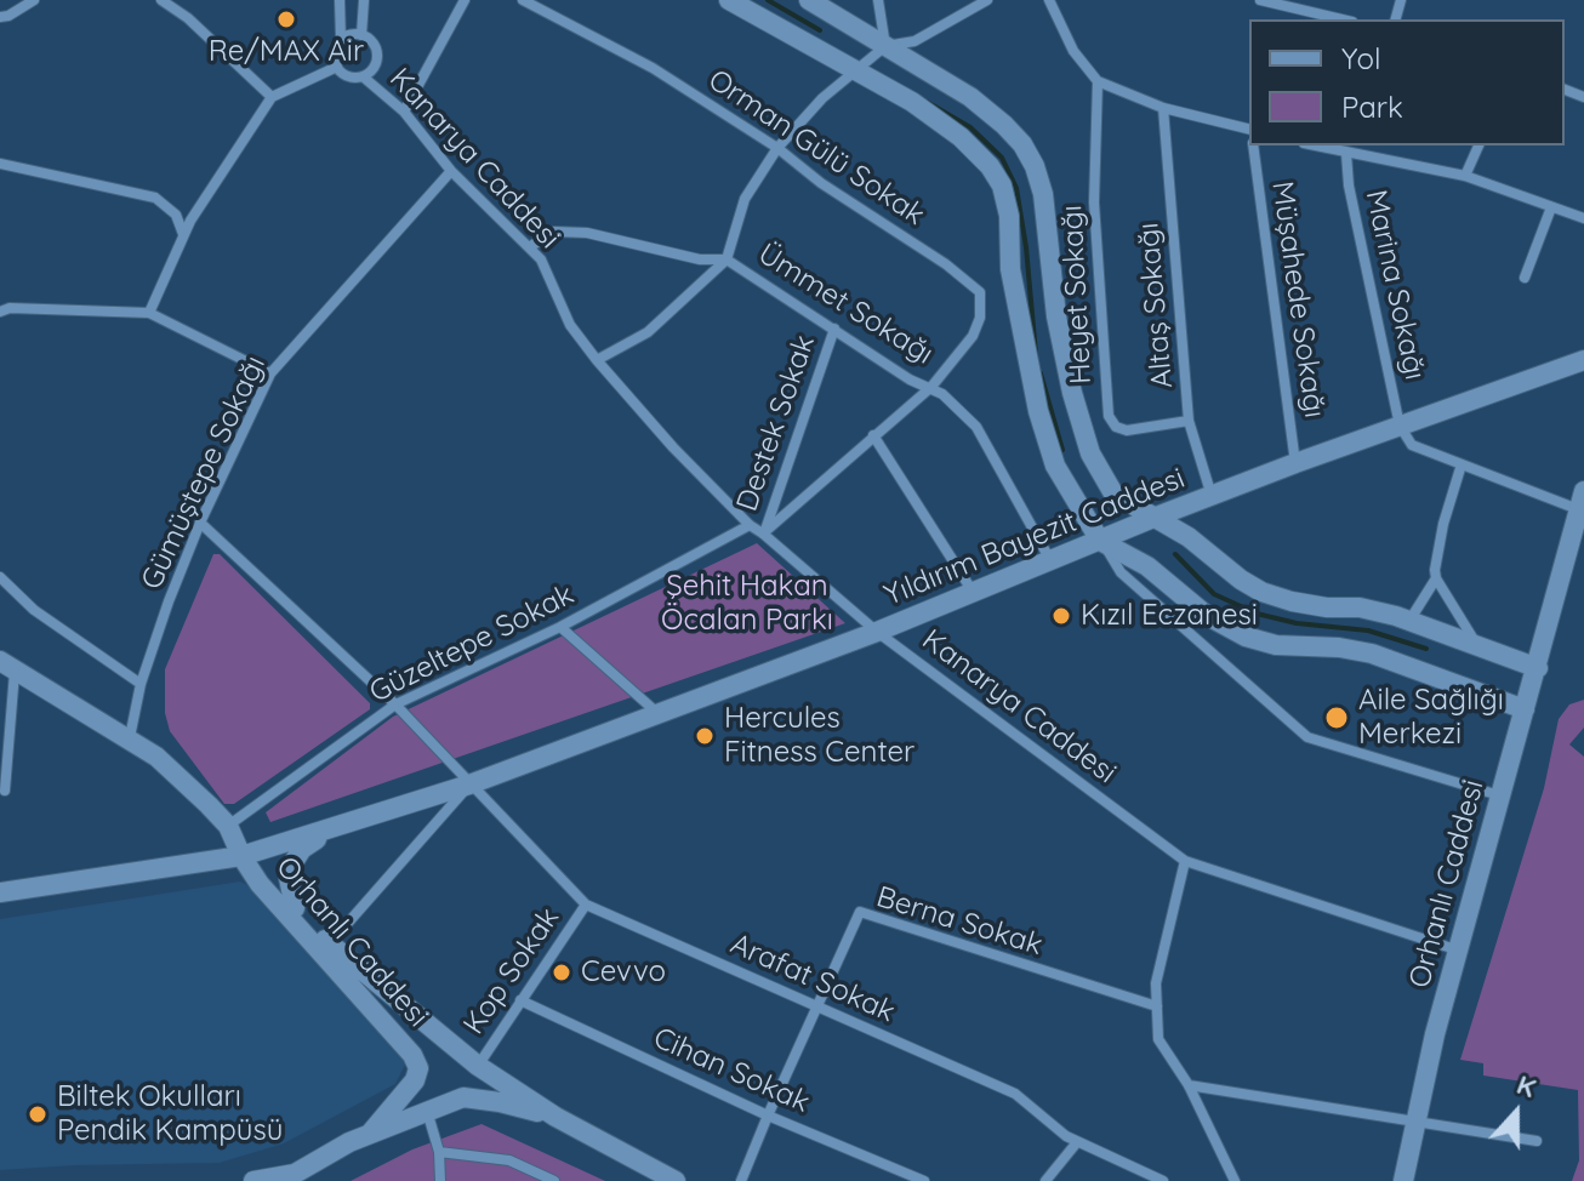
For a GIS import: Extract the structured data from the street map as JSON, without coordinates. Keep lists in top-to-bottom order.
{
  "streets": {
    "street": [
      "Orman Gülü Sokak",
      "Kanarya Caddesi",
      "Marina Sokağı",
      "Heyet Sokağı",
      "Müşahede Sokağı",
      "Ümmet Sokağı",
      "Altaş Sokağı",
      "Destek Sokak",
      "Gümüştepe Sokağı",
      "Yıldırım Bayezit Caddesi",
      "Güzeltepe Sokak",
      "Orhanlı Caddesi",
      "Berna Sokak",
      "Kop Sokak",
      "Arafat Sokak",
      "Cihan Sokak"
    ]
  },
  "crossings": [
    ["Orman Gülü Sokak", "Ümmet Sokağı"],
    ["Kanarya Caddesi", "Ümmet Sokağı"],
    ["Kanarya Caddesi", "Destek Sokak"],
    ["Kanarya Caddesi", "Gümüştepe Sokağı"],
    ["Kanarya Caddesi", "Yıldırım Bayezit Caddesi"],
    ["Kanarya Caddesi", "Güzeltepe Sokak"],
    ["Kanarya Caddesi", "Orhanlı Caddesi"],
    ["Marina Sokağı", "Yıldırım Bayezit Caddesi"],
    ["Heyet Sokağı", "Altaş Sokağı"],
    ["Müşahede Sokağı", "Yıldırım Bayezit Caddesi"],
    ["Ümmet Sokağı", "Destek Sokak"],
    ["Ümmet Sokağı", "Yıldırım Bayezit Caddesi"],
    ["Altaş Sokağı", "Yıldırım Bayezit Caddesi"],
    ["Gümüştepe Sokağı", "Orhanlı Caddesi"],
    ["Gümüştepe Sokağı", "Arafat Sokak"],
    ["Yıldırım Bayezit Caddesi", "Orhanlı Caddesi"],
    ["Yıldırım Bayezit Caddesi", "Arafat Sokak"],
    ["Güzeltepe Sokak", "Orhanlı Caddesi"],
    ["Güzeltepe Sokak", "Arafat Sokak"],
    ["Berna Sokak", "Arafat Sokak"],
    ["Berna Sokak", "Cihan Sokak"],
    ["Kop Sokak", "Arafat Sokak"],
    ["Kop Sokak", "Cihan Sokak"]
  ],
  "parks": ["Şehit Hakan Öcalan Parkı"],
  "places": [
    "Re/MAX Air",
    "Kızıl Eczanesi",
    "Aile Sağlığı Merkezi",
    "Hercules Fitness Center",
    "Cevvo",
    "Biltek Okulları Pendik Kampüsü"
  ],
  "legend": ["Yol", "Park"],
  "north": "top"
}
